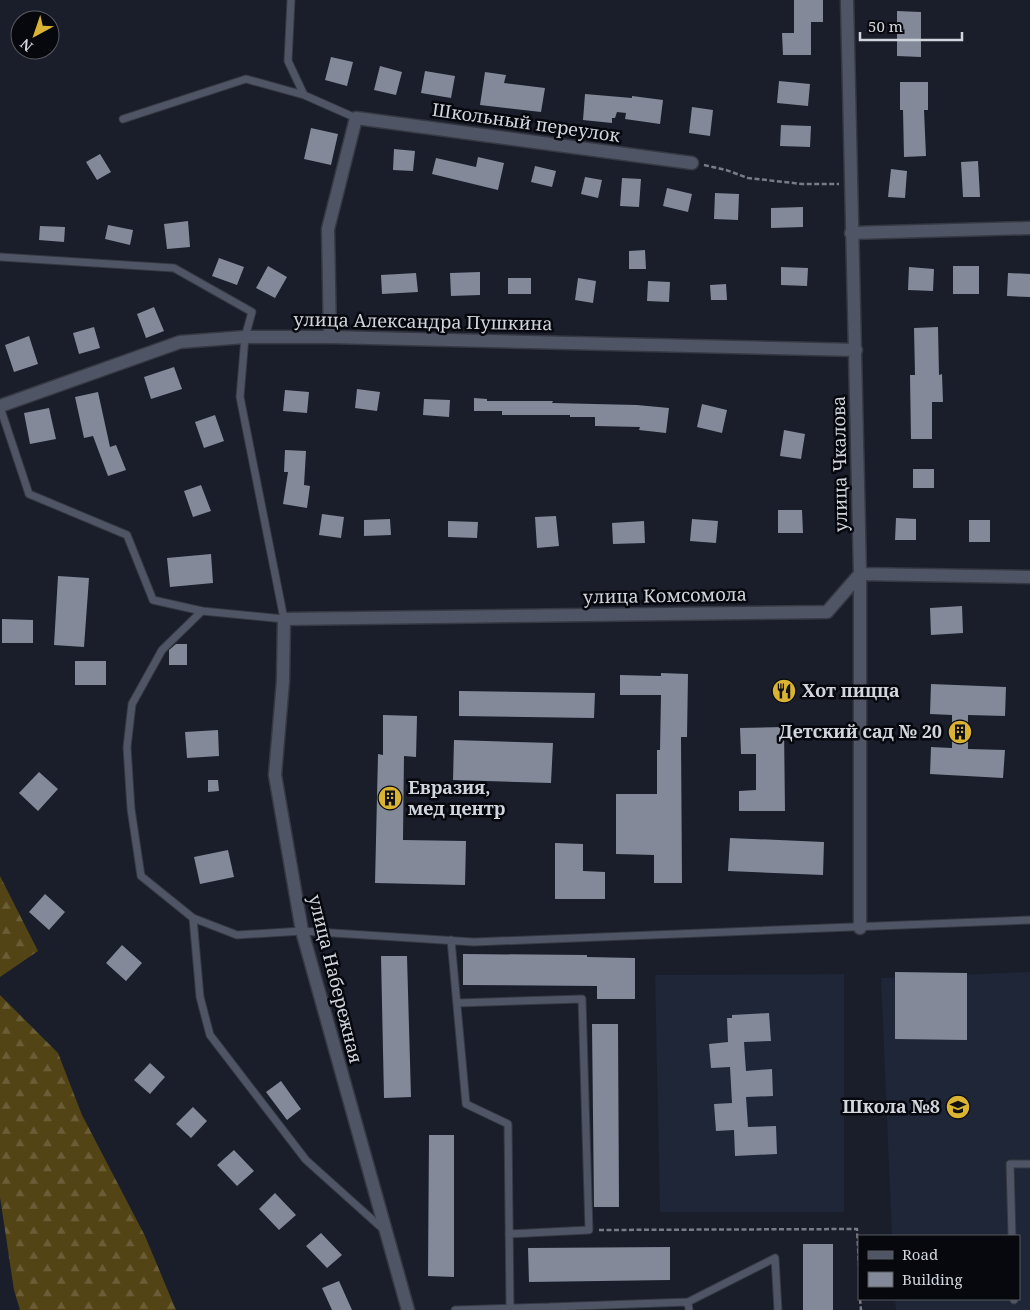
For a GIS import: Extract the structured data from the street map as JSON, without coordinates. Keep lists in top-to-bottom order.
{
  "streets": {
    "street": [
      "Школьный переулок",
      "улица Александра Пушкина",
      "улица Чкалова",
      "улица Комсомола",
      "улица Набережная"
    ]
  },
  "crossings": [
    ["улица Александра Пушкина", "улица Чкалова"],
    ["улица Чкалова", "улица Комсомола"],
    ["улица Комсомола", "улица Набережная"]
  ],
  "places": {
    "restaurant": ["Хот пицца"],
    "building": ["Детский сад № 20", "Евразия, мед центр"],
    "school or university": ["Школа №8"]
  },
  "legend": ["Road", "Building"],
  "scale_bar": "50 m",
  "north": "bottom left"
}
